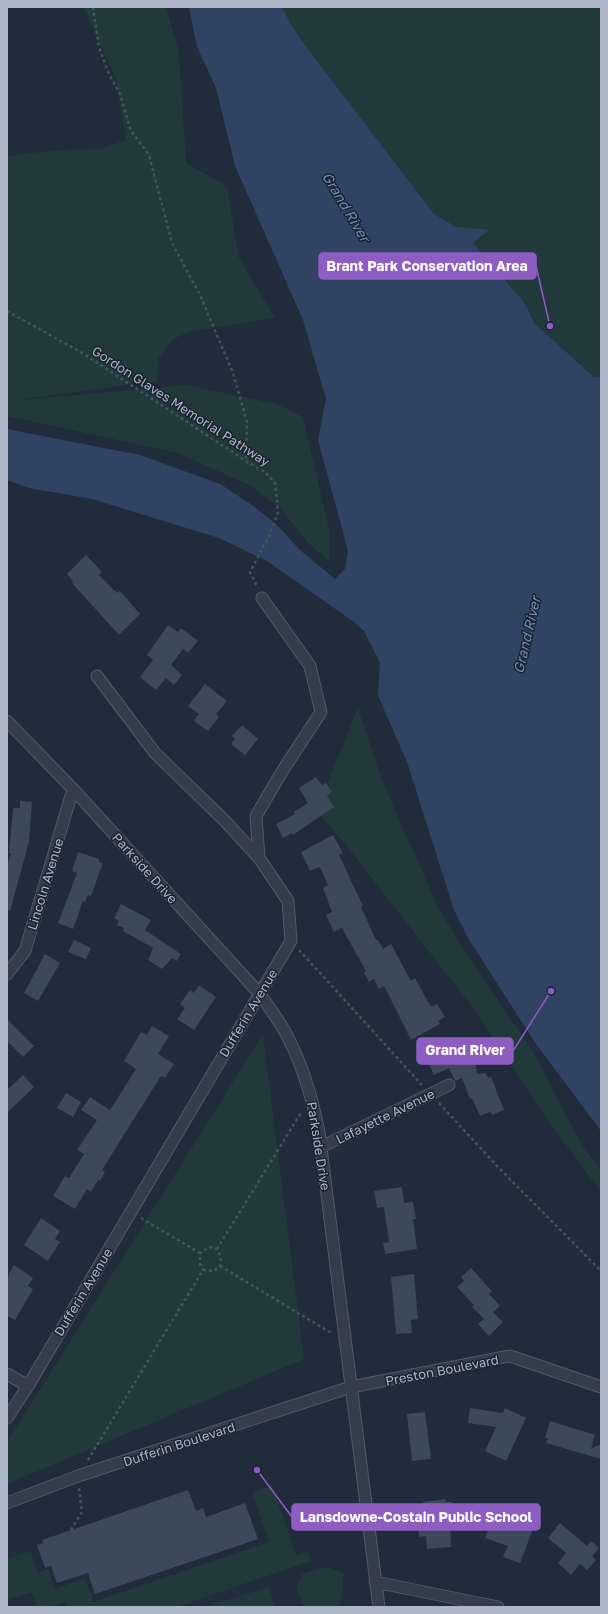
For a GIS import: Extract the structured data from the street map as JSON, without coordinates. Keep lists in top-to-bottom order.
{
  "streets": {
    "street": [
      "Parkside Drive",
      "Lincoln Avenue",
      "Dufferin Avenue",
      "Lafayette Avenue",
      "Preston Boulevard",
      "Dufferin Boulevard"
    ],
    "path": ["Gordon Glaves Memorial Pathway"]
  },
  "crossings": [
    ["Parkside Drive", "Lincoln Avenue"],
    ["Parkside Drive", "Dufferin Avenue"],
    ["Parkside Drive", "Lafayette Avenue"],
    ["Parkside Drive", "Preston Boulevard"],
    ["Parkside Drive", "Dufferin Boulevard"],
    ["Preston Boulevard", "Dufferin Boulevard"]
  ],
  "water": ["Grand River"],
  "places": ["Brant Park Conservation Area", "Grand River", "Lansdowne-Costain Public School"]
}
